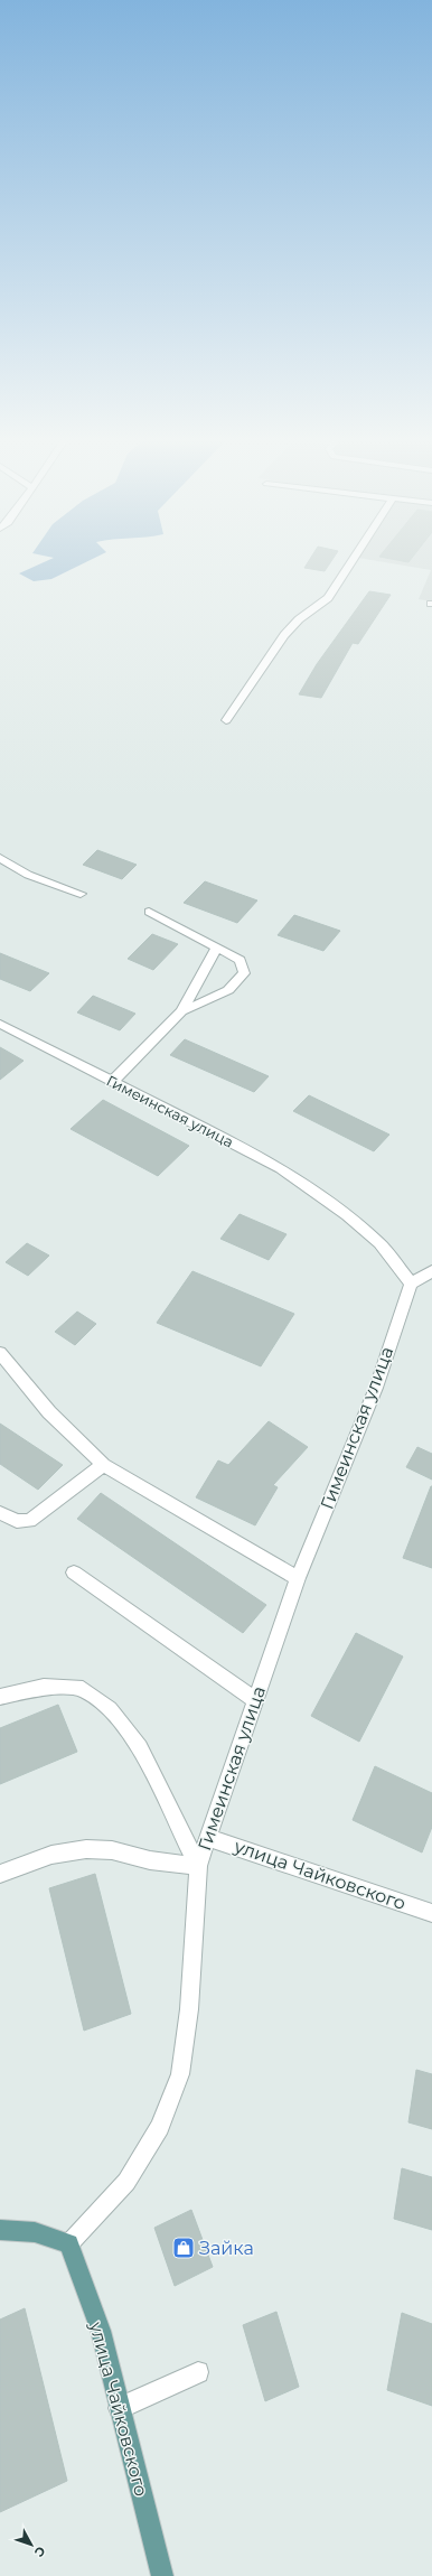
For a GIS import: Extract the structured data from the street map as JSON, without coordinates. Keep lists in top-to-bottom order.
{
  "streets": {
    "main road": ["улица Чайковского"],
    "street": ["Гимеинская улица"]
  },
  "crossings": [
    ["Гимеинская улица", "улица Чайковского"]
  ],
  "places": {
    "shop": ["Зайка"]
  },
  "north": "bottom right"
}
